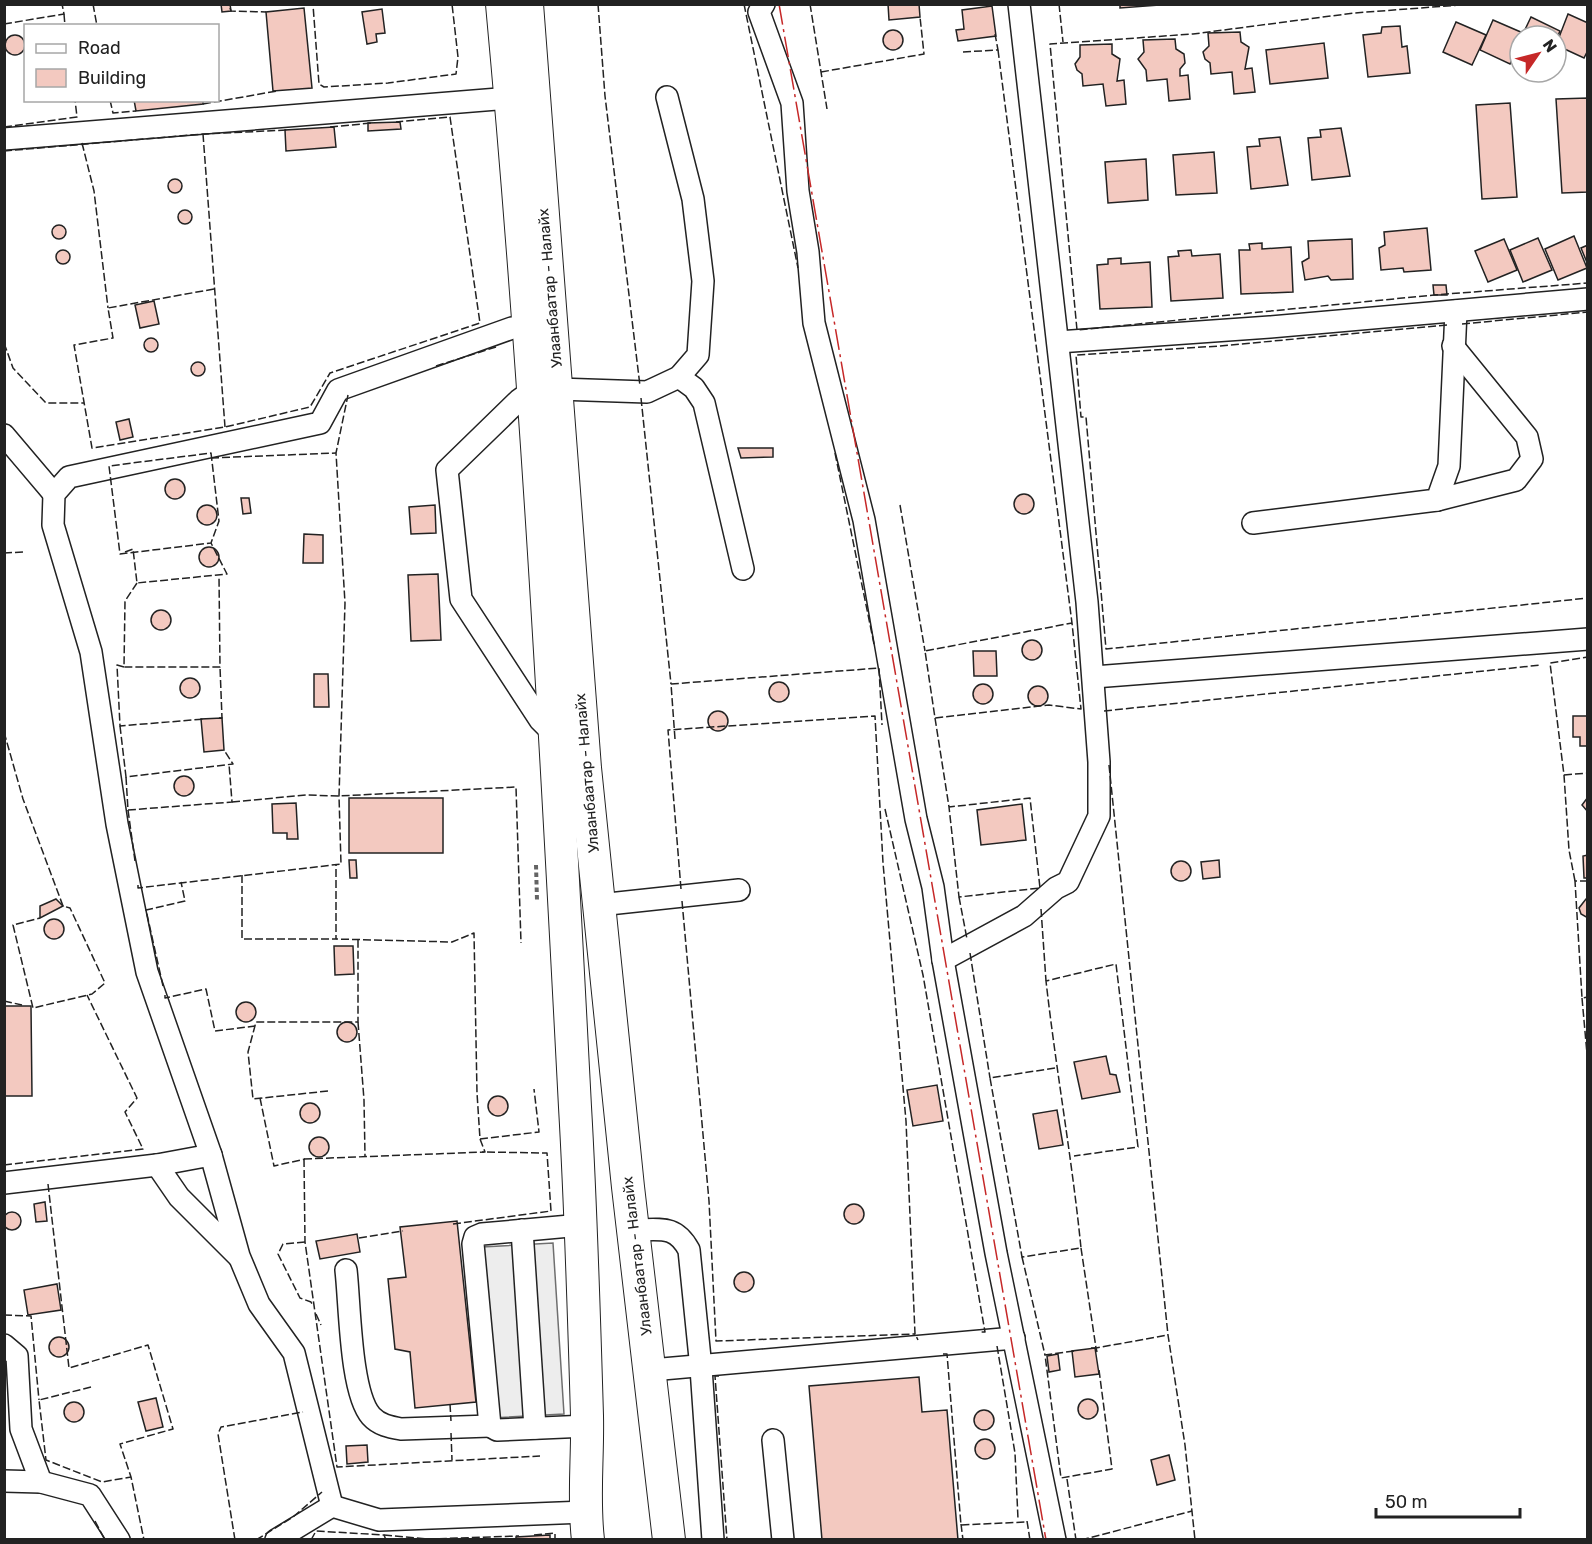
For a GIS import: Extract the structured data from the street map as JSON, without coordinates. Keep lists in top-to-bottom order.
{
  "streets": {
    "highway": ["Улаанбаатар - Налайх"]
  },
  "legend": ["Road", "Building"],
  "scale_bar": "50 m",
  "north": "top right"
}
